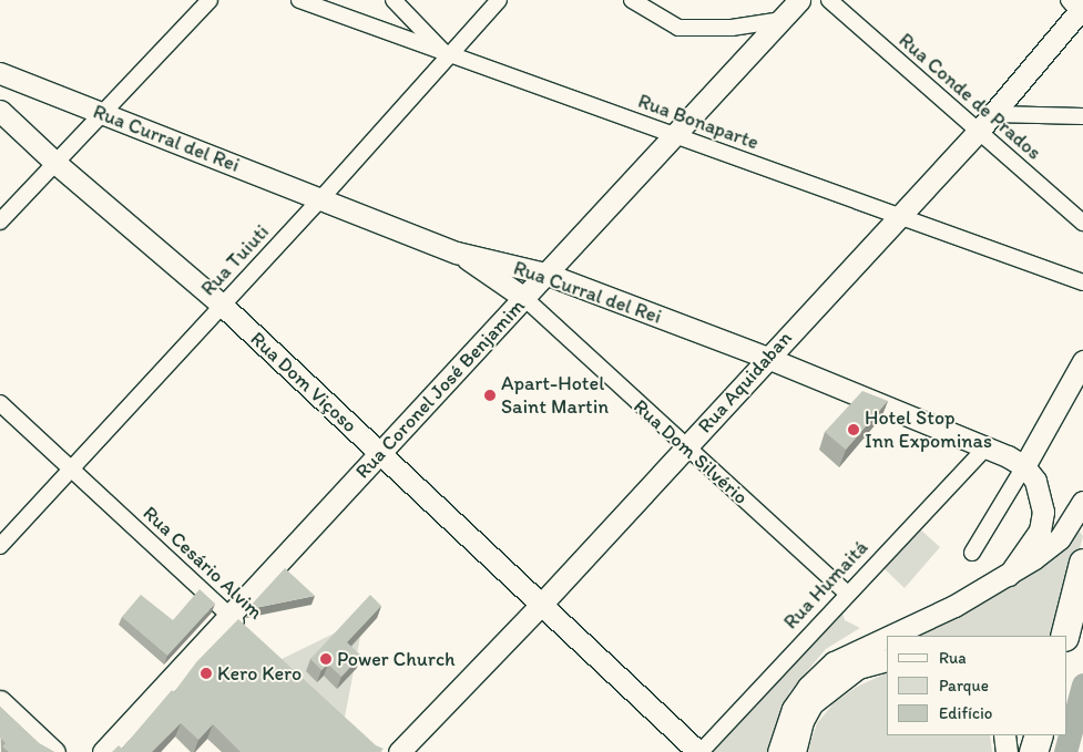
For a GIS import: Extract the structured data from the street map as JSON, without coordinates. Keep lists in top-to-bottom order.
{
  "streets": {
    "street": [
      "Rua Conde de Prados",
      "Rua Bonaparte",
      "Rua Curral del Rei",
      "Rua Tuiuti",
      "Rua Dom Viçoso",
      "Rua Aquidaban",
      "Rua Coronel José Benjamim",
      "Rua Dom Silvério",
      "Rua Cesário Alvim",
      "Rua Humaitá"
    ]
  },
  "crossings": [
    ["Rua Conde de Prados", "Rua Aquidaban"],
    ["Rua Bonaparte", "Rua Tuiuti"],
    ["Rua Bonaparte", "Rua Aquidaban"],
    ["Rua Bonaparte", "Rua Coronel José Benjamim"],
    ["Rua Curral del Rei", "Rua Tuiuti"],
    ["Rua Curral del Rei", "Rua Aquidaban"],
    ["Rua Curral del Rei", "Rua Coronel José Benjamim"],
    ["Rua Curral del Rei", "Rua Dom Silvério"],
    ["Rua Curral del Rei", "Rua Humaitá"],
    ["Rua Tuiuti", "Rua Dom Viçoso"],
    ["Rua Tuiuti", "Rua Cesário Alvim"],
    ["Rua Dom Viçoso", "Rua Aquidaban"],
    ["Rua Dom Viçoso", "Rua Coronel José Benjamim"],
    ["Rua Dom Viçoso", "Rua Humaitá"],
    ["Rua Aquidaban", "Rua Dom Silvério"],
    ["Rua Coronel José Benjamim", "Rua Dom Silvério"],
    ["Rua Coronel José Benjamim", "Rua Cesário Alvim"],
    ["Rua Dom Silvério", "Rua Humaitá"]
  ],
  "places": [
    "Apart-Hotel Saint Martin",
    "Hotel Stop Inn Expominas",
    "Power Church",
    "Kero Kero"
  ],
  "legend": ["Rua", "Parque", "Edifício"]
}
